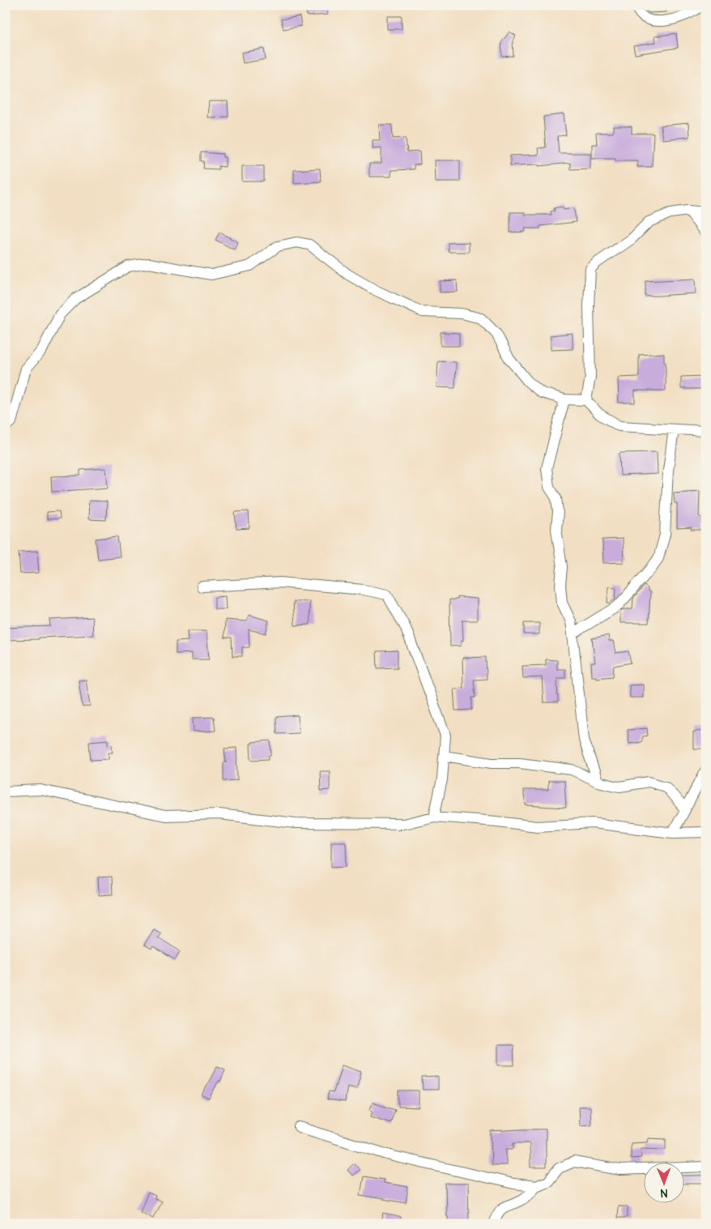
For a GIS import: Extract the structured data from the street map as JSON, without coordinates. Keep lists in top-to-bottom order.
{
  "north": "bottom"
}
